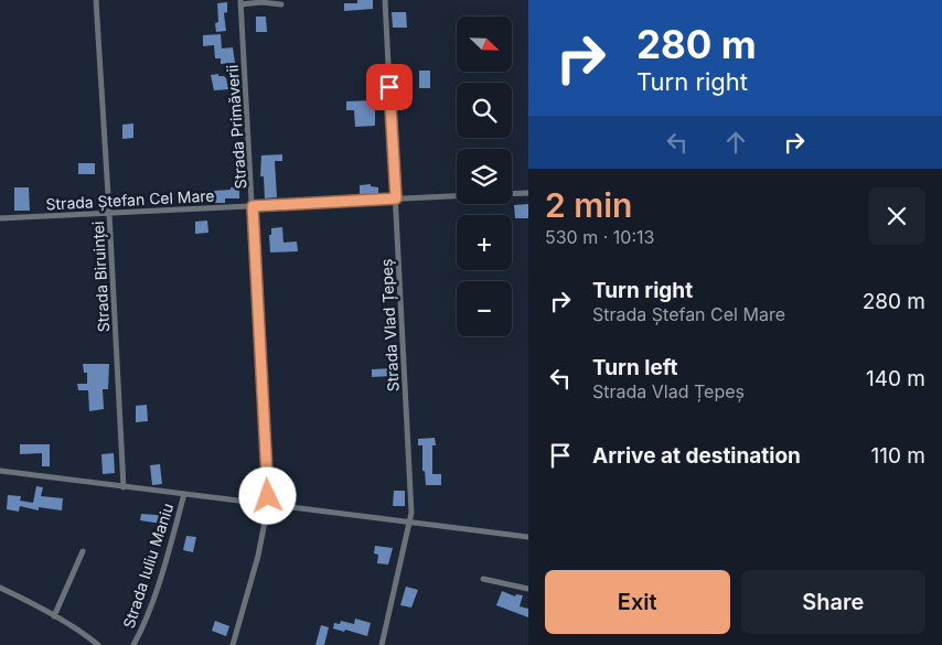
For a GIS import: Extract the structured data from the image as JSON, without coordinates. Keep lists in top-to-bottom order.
{
  "streets": {
    "street": [
      "Strada Primăverii",
      "Strada Ștefan Cel Mare",
      "Strada Biruinței",
      "Strada Vlad Țepeș",
      "Strada Iuliu Maniu"
    ]
  },
  "crossings": [
    ["Strada Primăverii", "Strada Ștefan Cel Mare"],
    ["Strada Ștefan Cel Mare", "Strada Biruinței"],
    ["Strada Ștefan Cel Mare", "Strada Vlad Țepeș"]
  ],
  "north": "bottom right",
  "page": {
    "turn": ["280 m", "Turn right"],
    "map_buttons": ["+", "−"],
    "heading": ["2 min", "530 m · 10:13"],
    "list": [
      {
        "name": "Turn right",
        "note": "Strada Ștefan Cel Mare",
        "value": "280 m"
      },
      {
        "name": "Turn left",
        "note": "Strada Vlad Țepeș",
        "value": "140 m"
      },
      {
        "name": "Arrive at destination",
        "value": "110 m"
      }
    ],
    "buttons": ["Exit", "Share"]
  }
}
